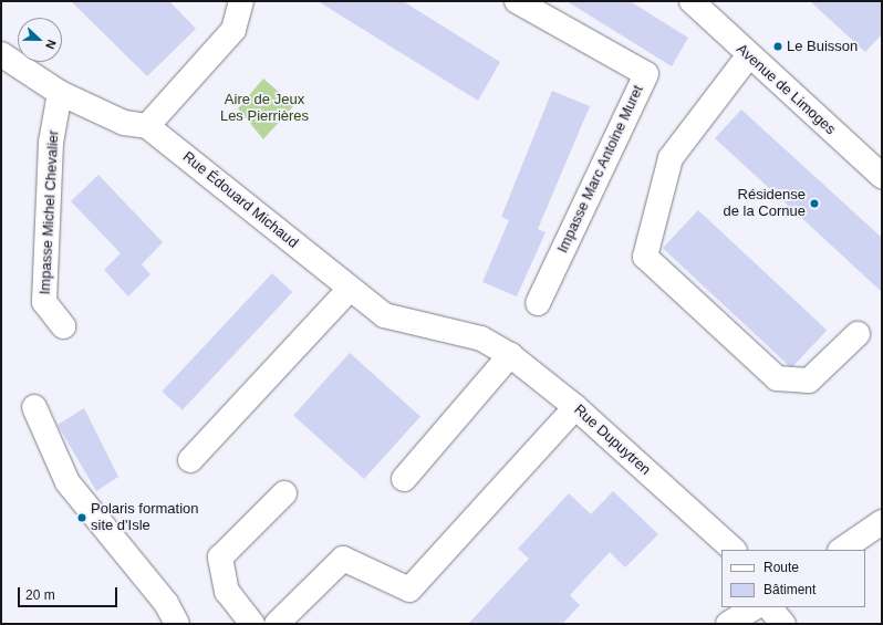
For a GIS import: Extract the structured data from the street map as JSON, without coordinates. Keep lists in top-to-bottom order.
{
  "streets": {
    "street": [
      "Avenue de Limoges",
      "Impasse Marc Antoine Muret",
      "Rue Édouard Michaud",
      "Impasse Michel Chevalier",
      "Rue Dupuytren"
    ]
  },
  "crossings": [
    ["Rue Édouard Michaud", "Rue Dupuytren"]
  ],
  "parks": ["Aire de Jeux Les Pierrières"],
  "places": ["Le Buisson", "Résidense de la Cornue", "Polaris formation site d'Isle"],
  "legend": ["Route", "Bâtiment"],
  "scale_bar": "20 m",
  "north": "right"
}
